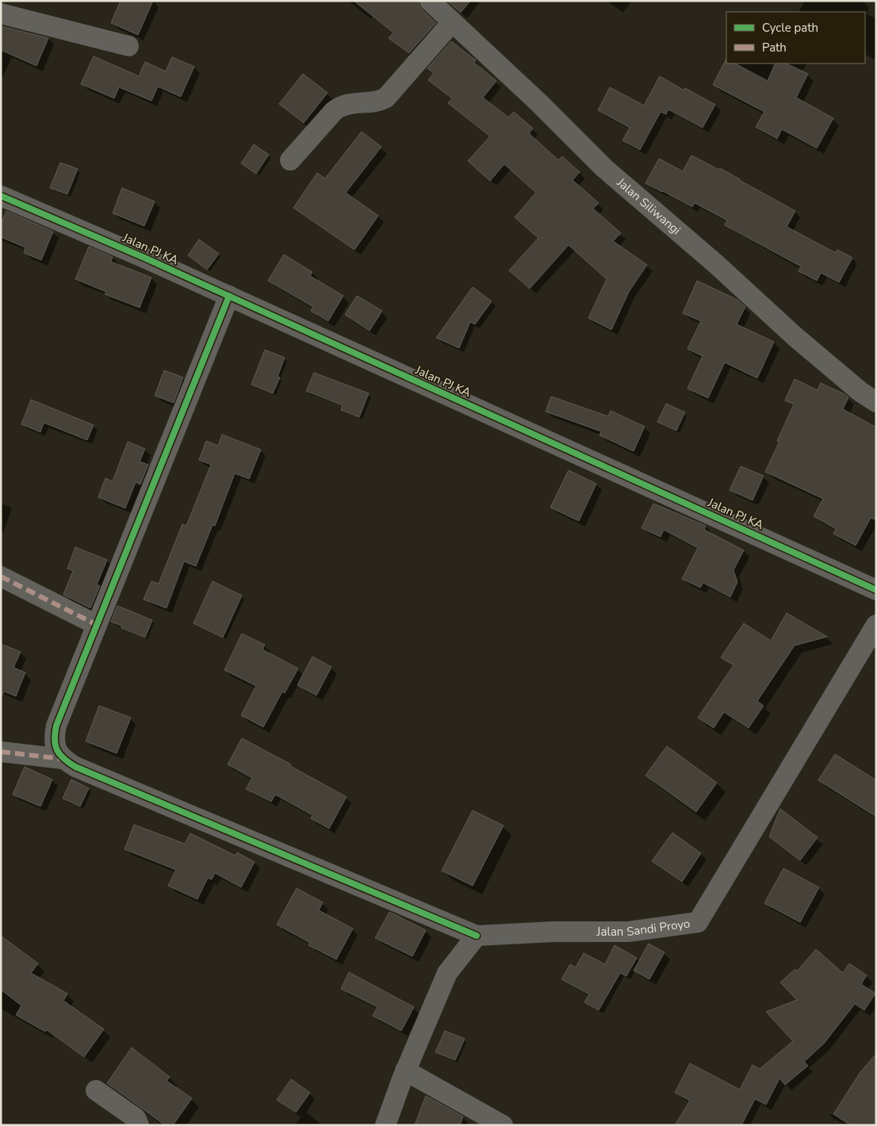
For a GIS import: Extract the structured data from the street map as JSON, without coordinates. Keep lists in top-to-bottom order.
{
  "streets": {
    "street": ["Jalan Siliwangi", "Jalan PJ KA", "Jalan Sandi Proyo"]
  },
  "legend": ["Cycle path", "Path"]
}
